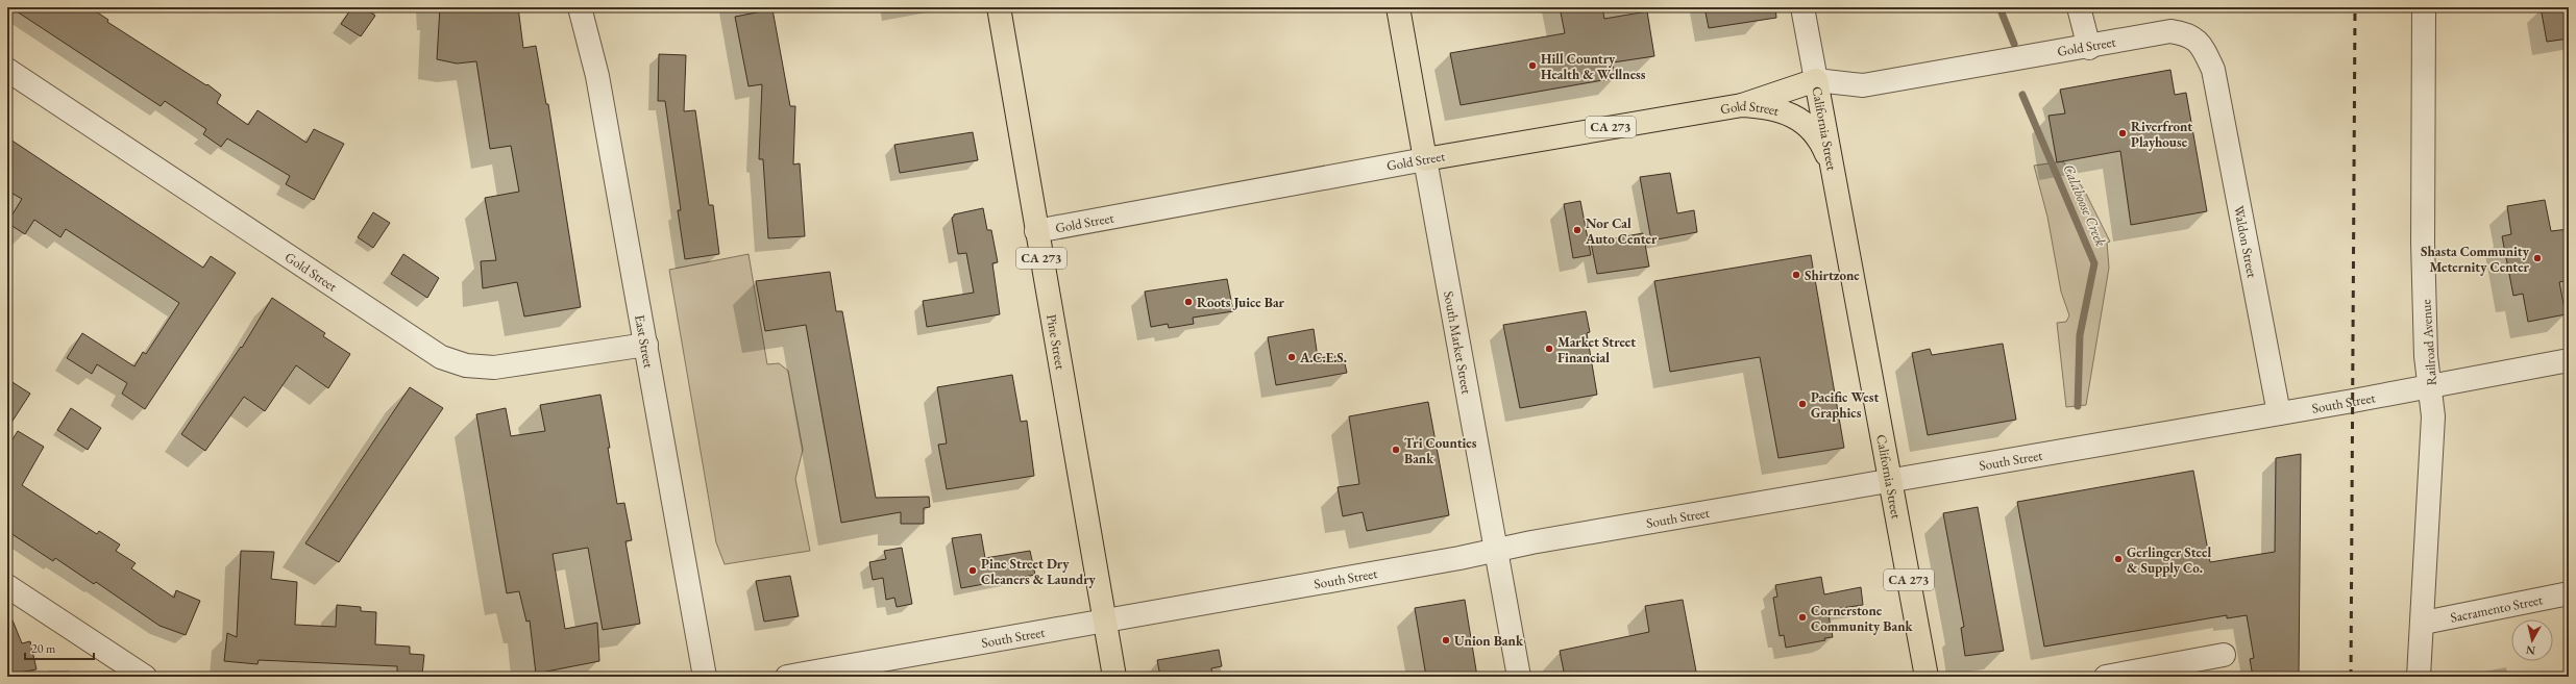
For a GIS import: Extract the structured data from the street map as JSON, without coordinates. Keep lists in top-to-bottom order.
{
  "streets": {
    "main road": [
      "Gold Street",
      "CA 273",
      "California Street",
      "Pine Street",
      "South Market Street"
    ],
    "street": [
      "Waldon Street",
      "East Street",
      "Railroad Avenue",
      "South Street",
      "Sacramento Street"
    ]
  },
  "crossings": [
    ["Gold Street", "California Street"],
    ["Gold Street", "Waldon Street"],
    ["Gold Street", "East Street"],
    ["Gold Street", "Pine Street"],
    ["Gold Street", "South Market Street"],
    ["California Street", "South Street"],
    ["Waldon Street", "South Street"],
    ["Pine Street", "South Street"],
    ["South Market Street", "South Street"],
    ["Railroad Avenue", "South Street"],
    ["Railroad Avenue", "Sacramento Street"]
  ],
  "water": ["Calaboose Creek"],
  "places": [
    "Hill Country Health & Wellness",
    "Riverfront Playhouse",
    "Nor Cal Auto Center",
    "Shasta Community Meternity Center",
    "Shirtzone",
    "Roots Juice Bar",
    "Market Street Financial",
    "A.C.E.S.",
    "Pacific West Graphics",
    "Tri Counties Bank",
    "Gerlinger Steel & Supply Co.",
    "Pine Street Dry Cleaners & Laundry",
    "Cornerstone Community Bank",
    "Union Bank"
  ],
  "scale_bar": "20 m",
  "north": "bottom"
}
